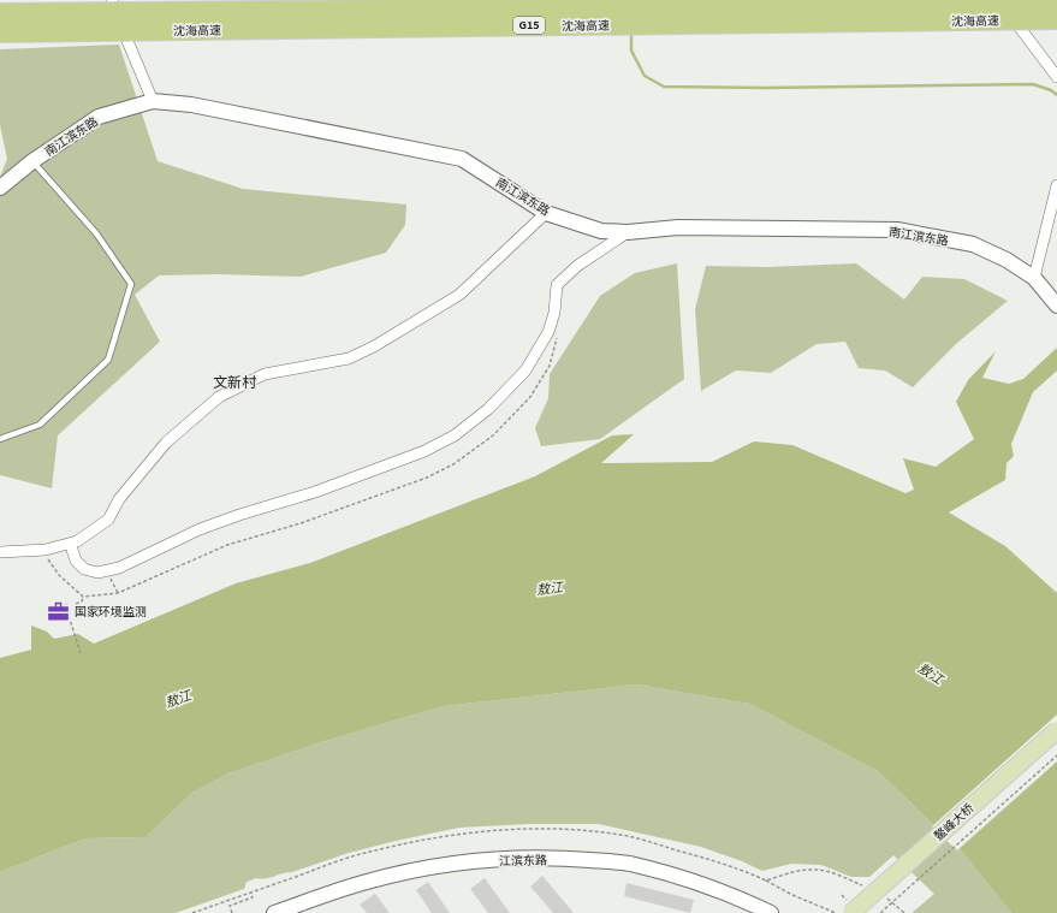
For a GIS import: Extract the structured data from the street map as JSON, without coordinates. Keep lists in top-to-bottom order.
{
  "streets": {
    "highway": ["沈海高速", "G15"],
    "main road": ["南江滨东路", "鳌峰大桥", "江滨东路"]
  },
  "districts": ["文新村"],
  "water": ["敖江"],
  "places": {
    "office": ["国家环境监测"]
  }
}
